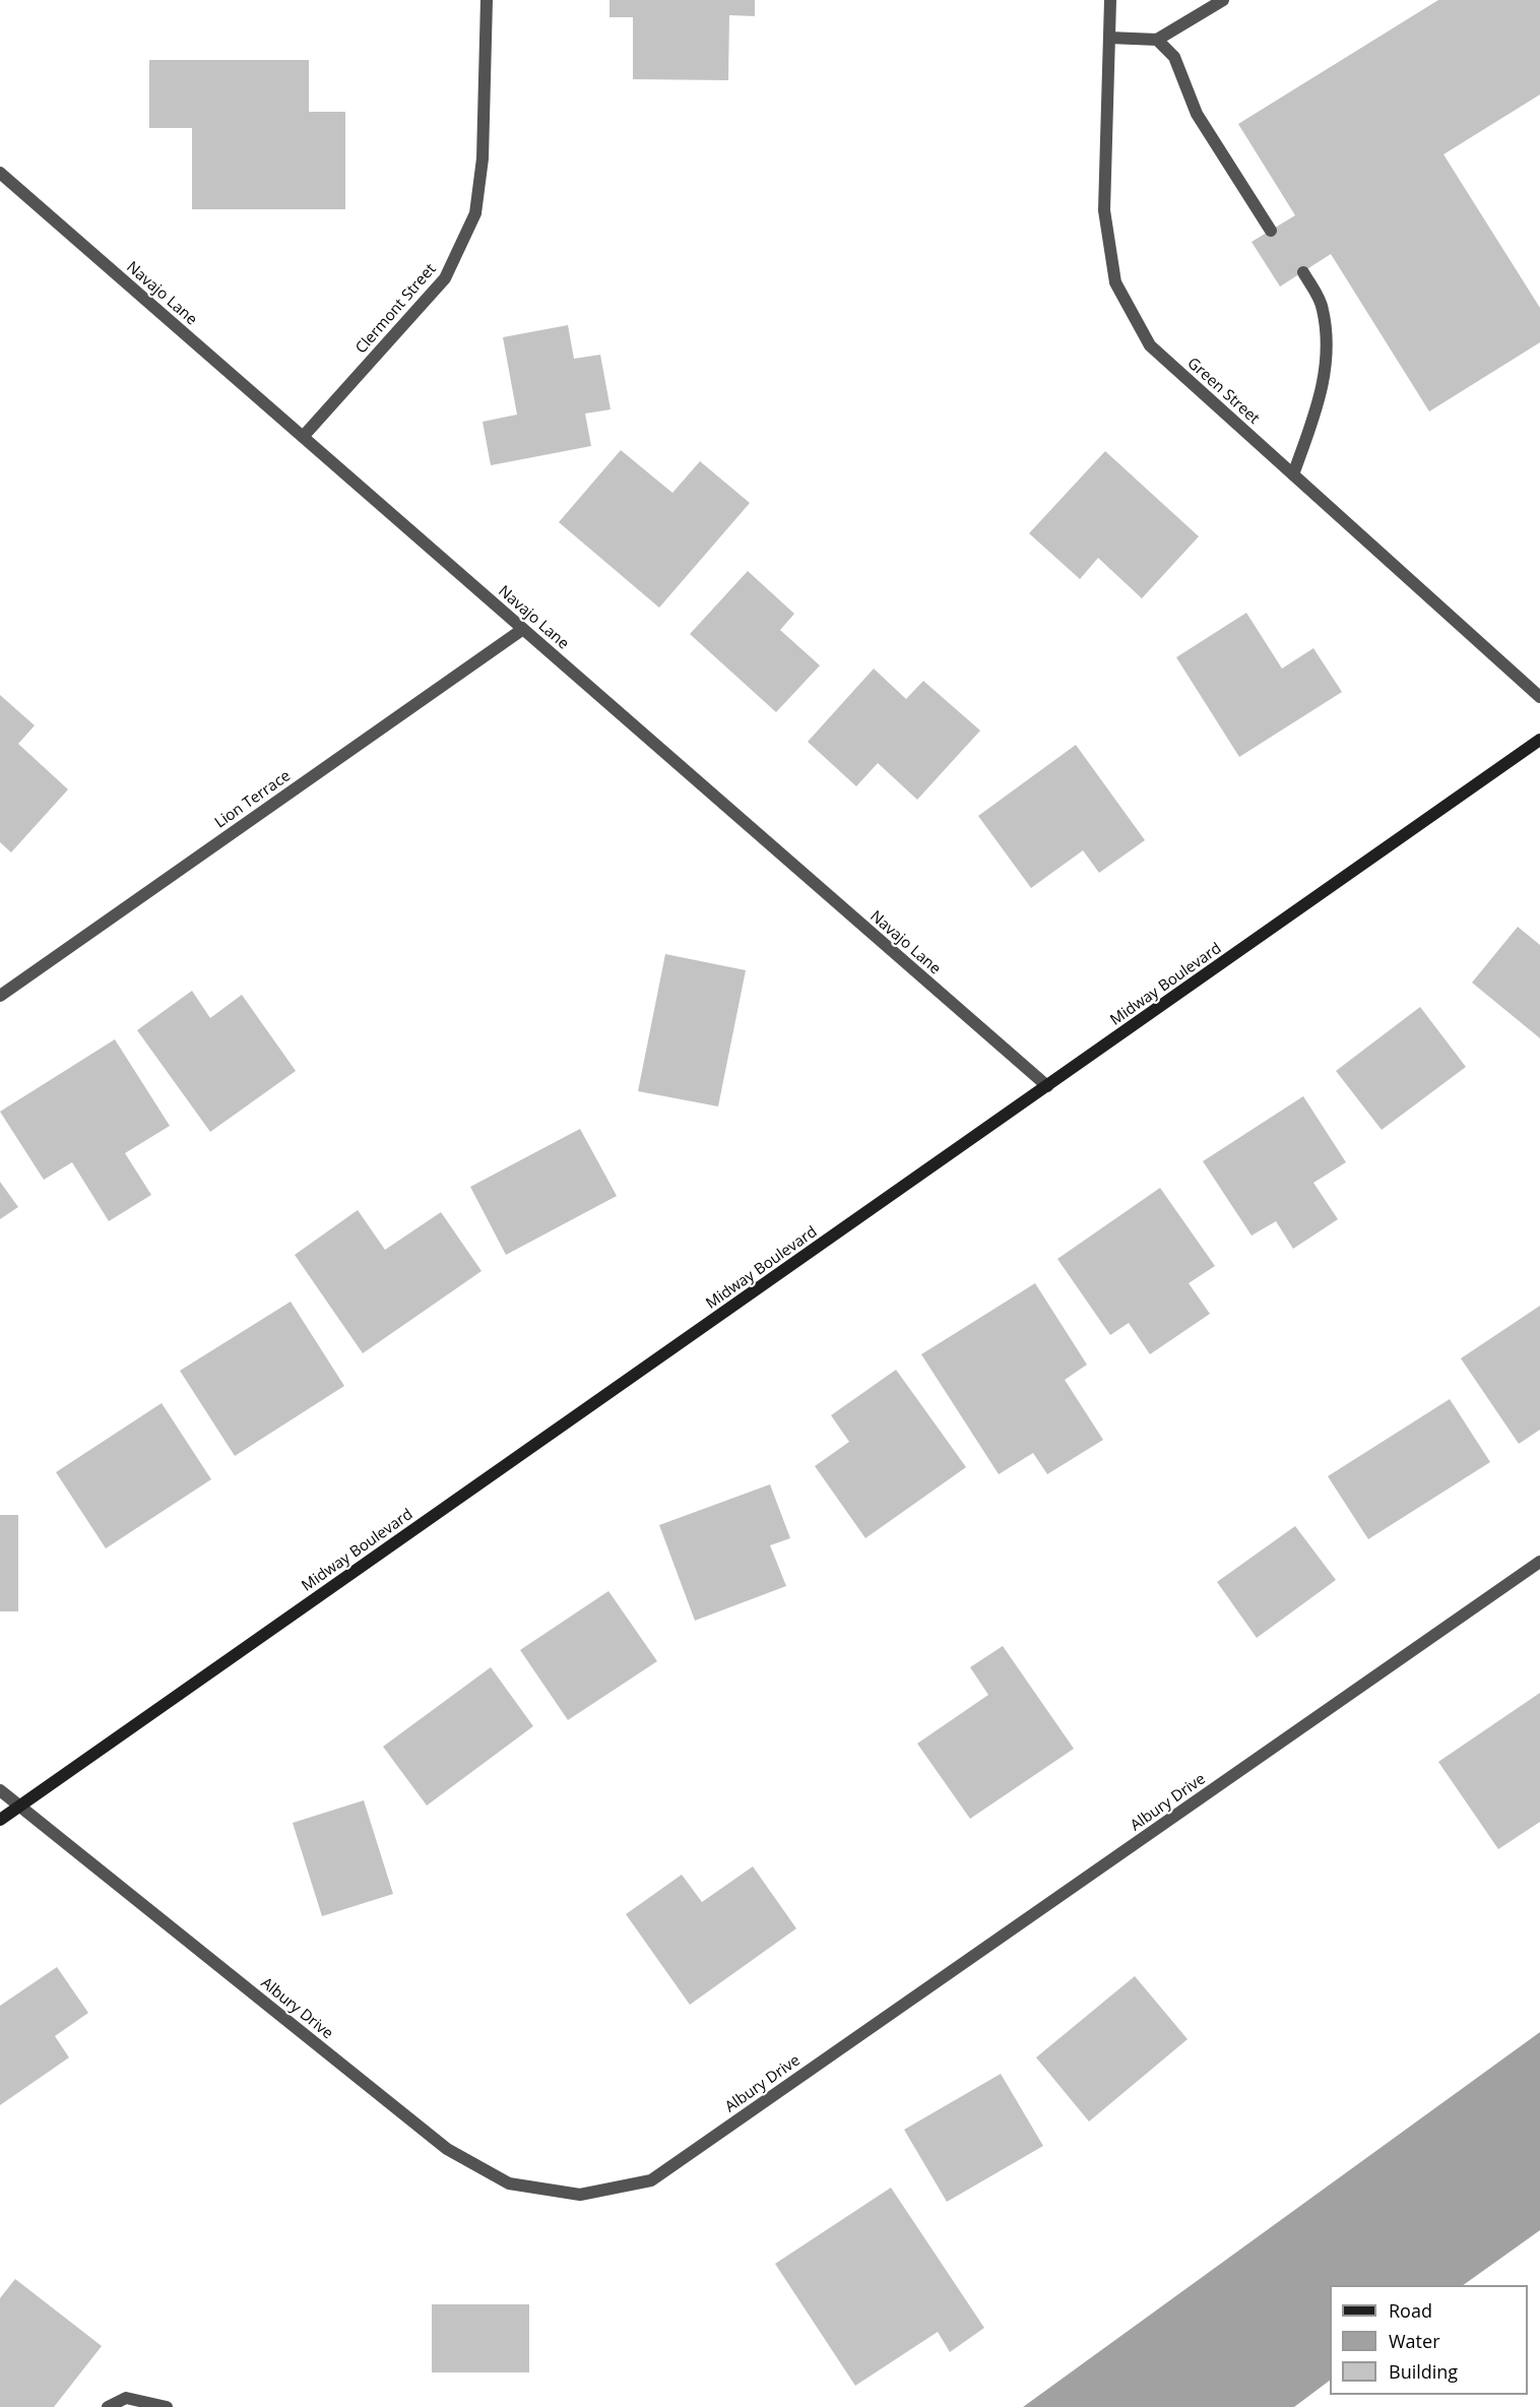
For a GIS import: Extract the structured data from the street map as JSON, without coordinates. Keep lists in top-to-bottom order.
{
  "streets": {
    "street": [
      "Navajo Lane",
      "Clermont Street",
      "Green Street",
      "Lion Terrace",
      "Midway Boulevard",
      "Albury Drive"
    ]
  },
  "crossings": [
    ["Navajo Lane", "Clermont Street"],
    ["Navajo Lane", "Lion Terrace"],
    ["Navajo Lane", "Midway Boulevard"],
    ["Midway Boulevard", "Albury Drive"]
  ],
  "legend": ["Road", "Water", "Building"]
}
